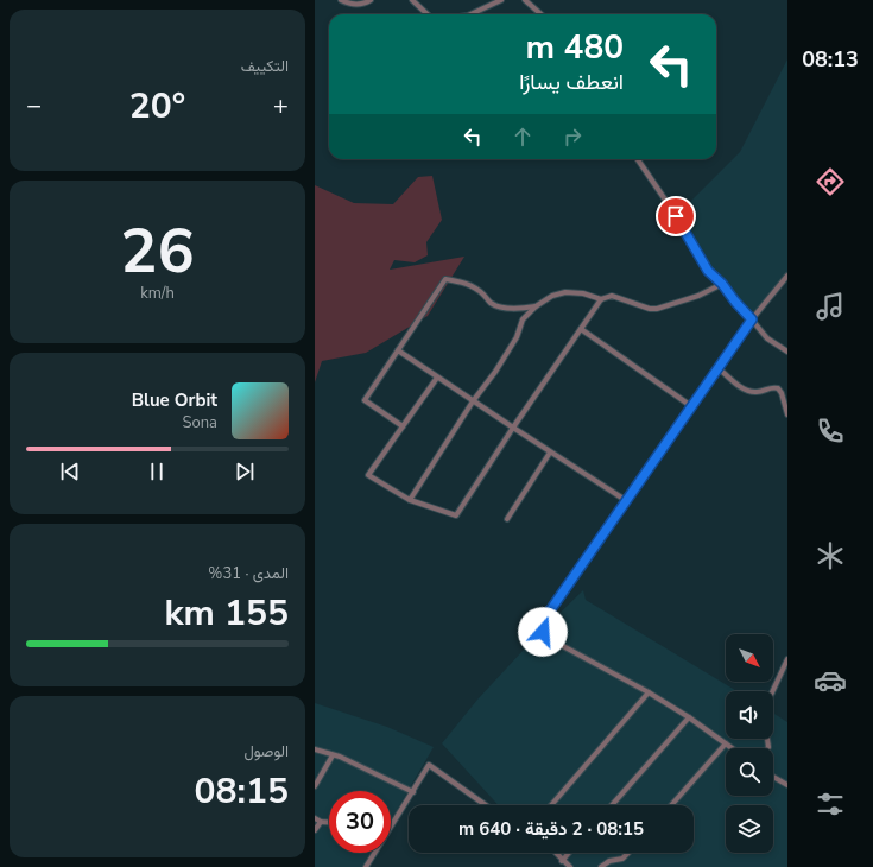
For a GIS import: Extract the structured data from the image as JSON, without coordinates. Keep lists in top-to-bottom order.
{
  "north": "bottom right",
  "page": {
    "tabs": "08:13",
    "tile": [
      "التكييف",
      ["26", "km/h"],
      ["المدى · 31%", "155 km"],
      ["الوصول", "08:15"]
    ],
    "turn": ["480 m", "انعطف يسارًا"],
    "heat": ["−", "20°", "+"],
    "song": ["Blue Orbit", "Sona"],
    "limit": "30",
    "trip": "08:15 · 2 دقيقة · 640 m"
  }
}
